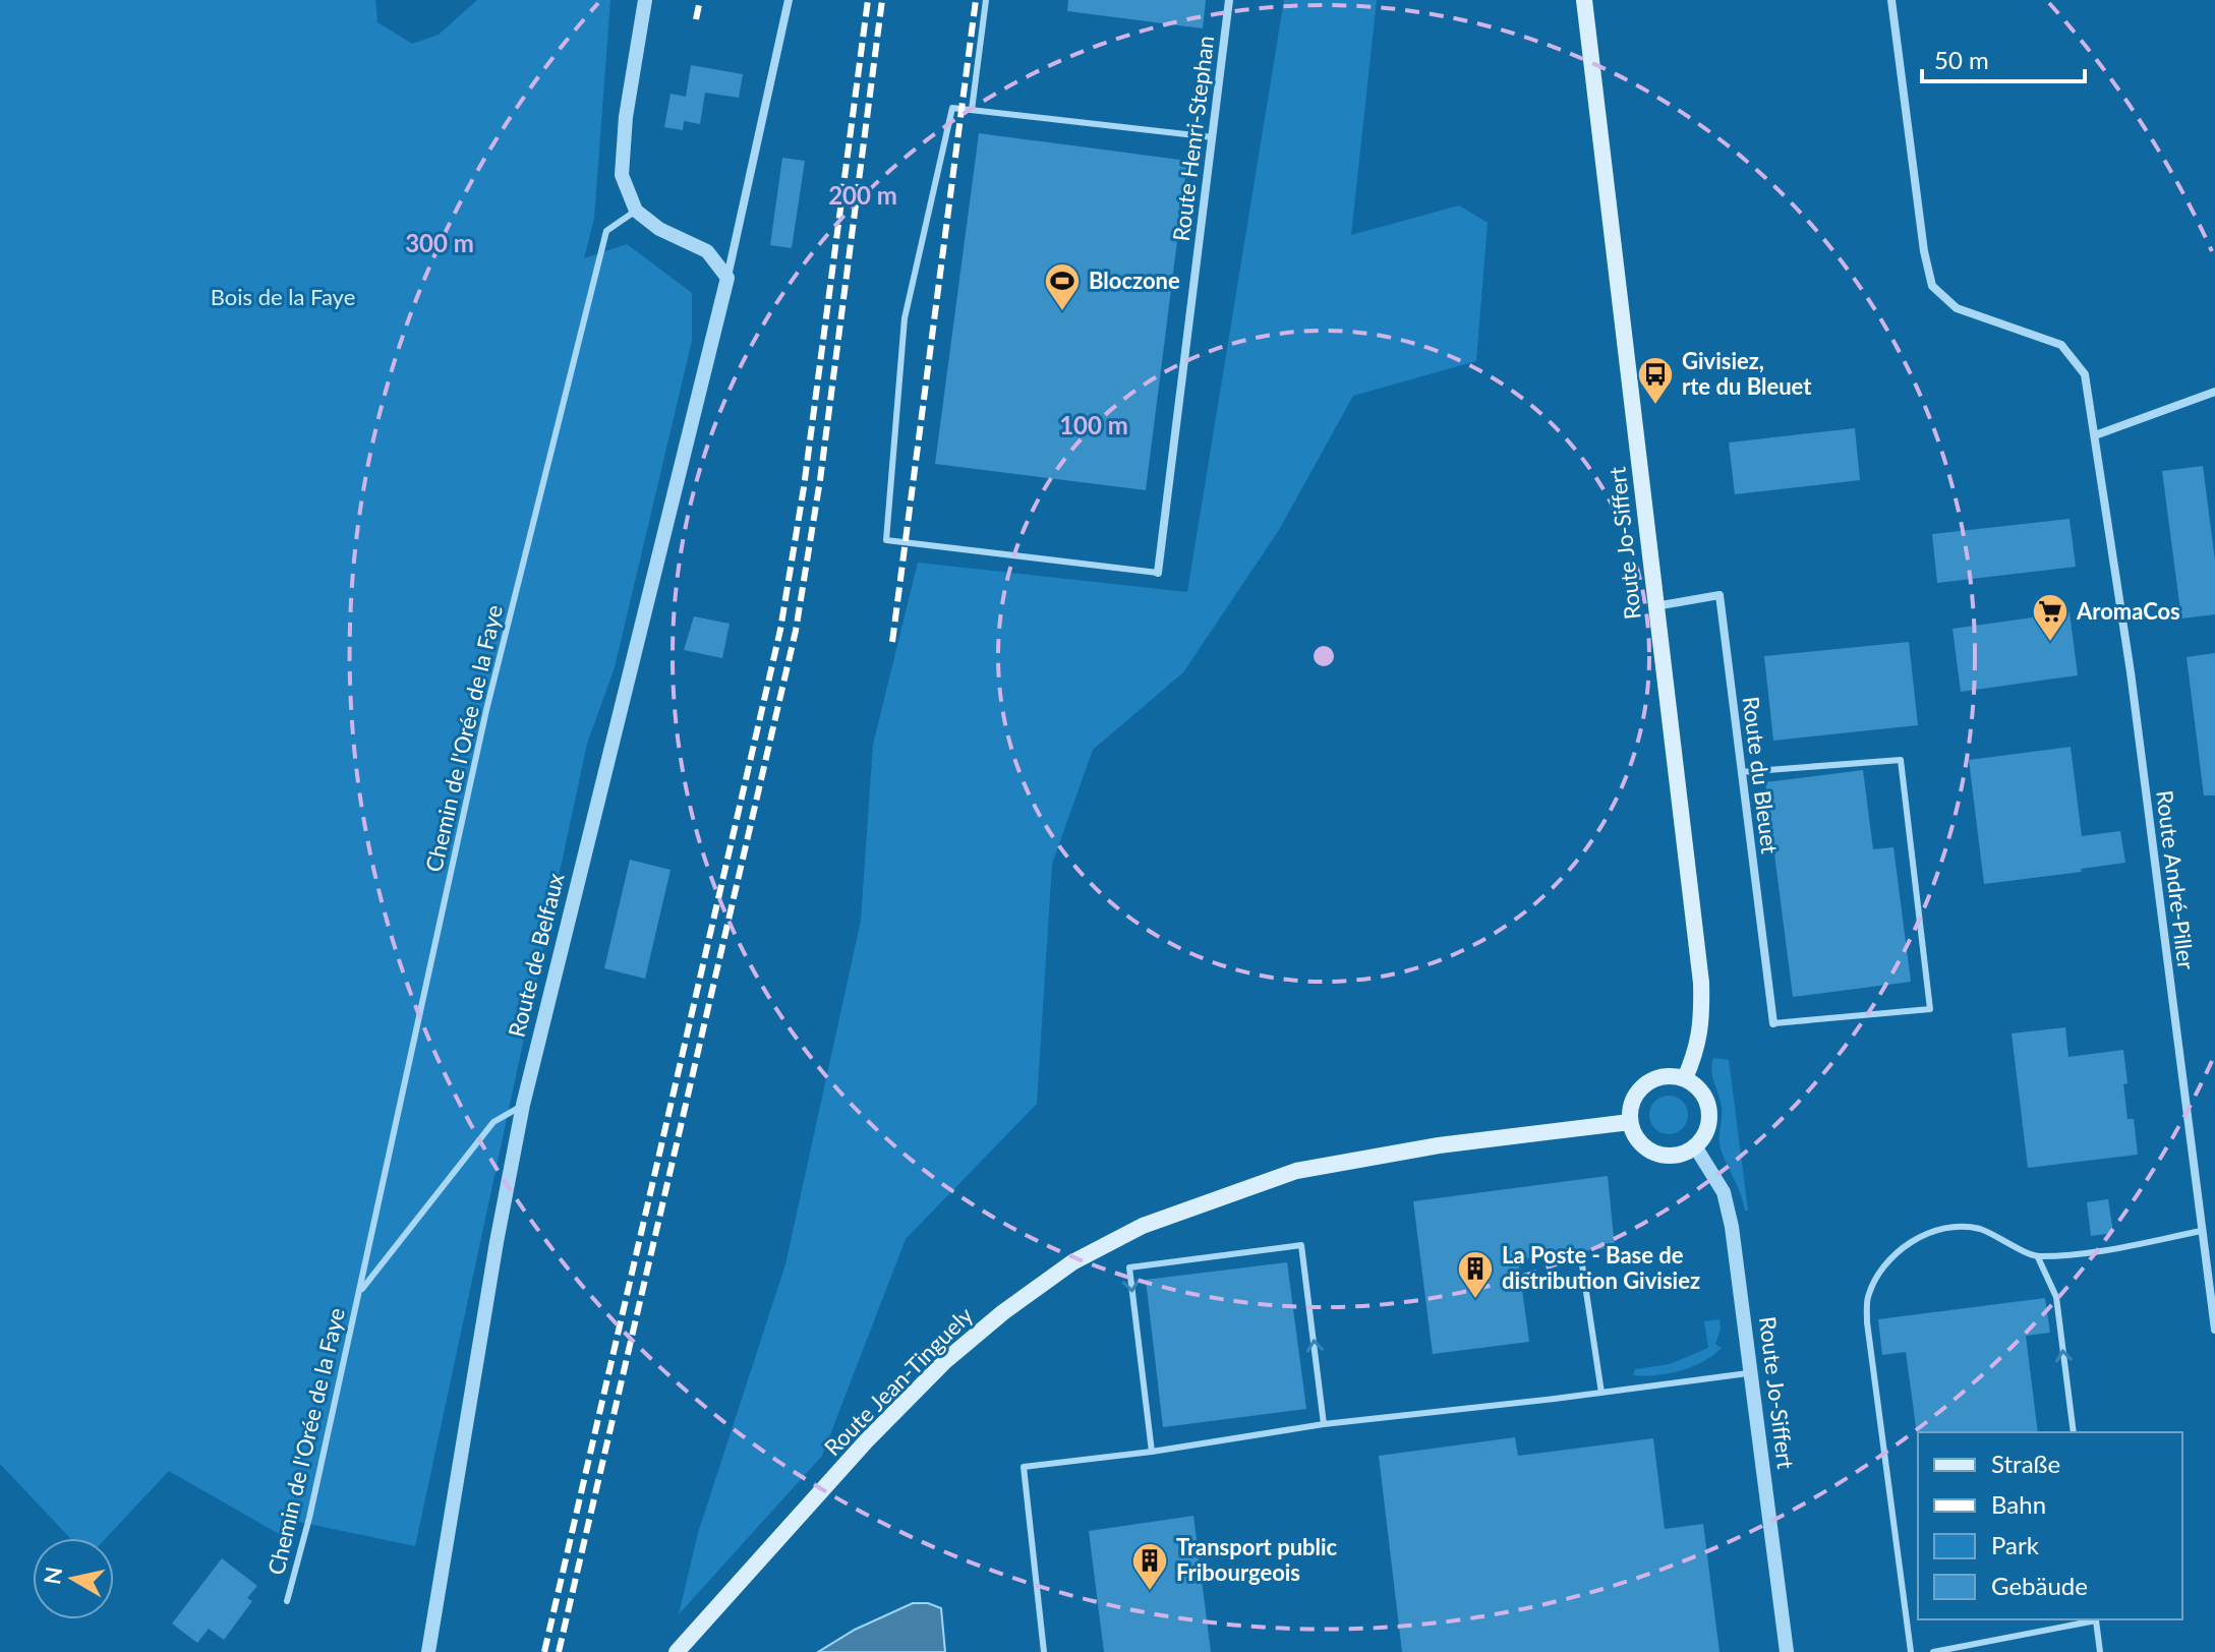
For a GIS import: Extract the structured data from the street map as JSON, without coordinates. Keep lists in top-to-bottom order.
{
  "streets": {
    "main road": ["Route Jo-Siffert", "Route Jean-Tinguely"],
    "street": [
      "Route Henri-Stephan",
      "Route du Bleuet",
      "Route André-Piller",
      "Route de Belfaux"
    ],
    "lane": ["Chemin de l'Orée de la Faye"]
  },
  "crossings": [
    ["Route Jo-Siffert", "Route du Bleuet"],
    ["Route Jo-Siffert", "Route Jean-Tinguely"],
    ["Chemin de l'Orée de la Faye", "Route de Belfaux"]
  ],
  "parks": ["Bois de la Faye"],
  "places": {
    "sports": ["Bloczone"],
    "bus stop": ["Givisiez, rte du Bleuet"],
    "supermarket": ["AromaCos"],
    "building": ["La Poste - Base de distribution Givisiez", "Transport public Fribourgeois"]
  },
  "legend": [
    "Straße",
    "Bahn",
    "Park",
    "Gebäude"
  ],
  "scale_bar": "50 m",
  "north": "left",
  "rings": ["200 m", "300 m", "100 m"]
}
